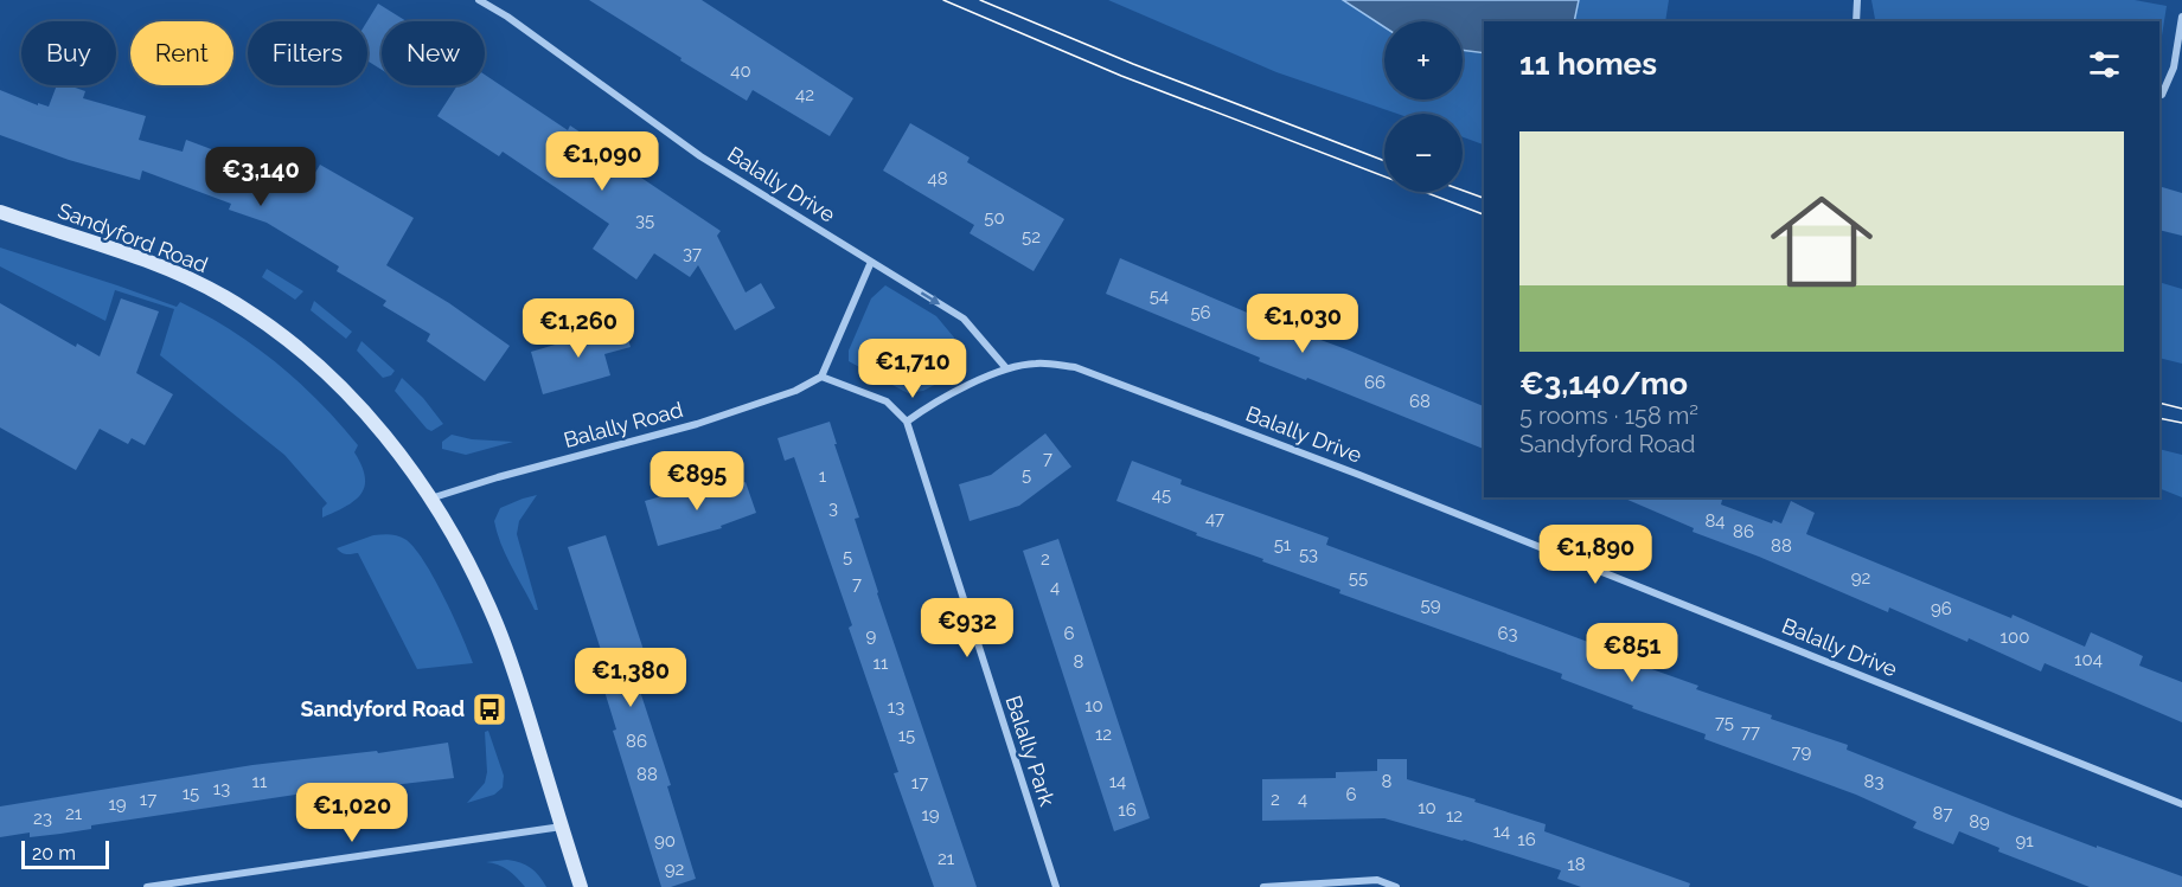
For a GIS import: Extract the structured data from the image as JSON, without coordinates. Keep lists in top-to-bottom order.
{
  "streets": {
    "main road": ["Sandyford Road"],
    "street": ["Balally Drive", "Balally Road", "Balally Park"]
  },
  "crossings": [
    ["Sandyford Road", "Balally Road"]
  ],
  "places": {
    "bus stop": ["Sandyford Road"]
  },
  "house_numbers": [
    "40",
    "42",
    "48",
    "50",
    "35",
    "52",
    "37",
    "54",
    "56",
    "66",
    "68",
    "7",
    "5",
    "1",
    "45",
    "3",
    "47",
    "84",
    "86",
    "51",
    "88",
    "53",
    "5",
    "2",
    "55",
    "92",
    "7",
    "4",
    "59",
    "96",
    "6",
    "63",
    "9",
    "100",
    "104",
    "8",
    "11",
    "10",
    "13",
    "75",
    "77",
    "12",
    "15",
    "86",
    "79",
    "88",
    "11",
    "14",
    "8",
    "83",
    "17",
    "13",
    "15",
    "6",
    "17",
    "2",
    "4",
    "19",
    "10",
    "16",
    "21",
    "87",
    "19",
    "12",
    "23",
    "89",
    "14",
    "16",
    "90",
    "91",
    "21",
    "18",
    "92"
  ],
  "scale_bar": "20 m",
  "page": {
    "map_buttons": ["+", "−"],
    "chip": [
      "Buy",
      "Rent",
      "Filters",
      "New"
    ],
    "heading": "11 homes",
    "list": [
      {
        "name": "€3,140/mo",
        "note": "5 rooms · 158 m² · Sandyford Road"
      }
    ],
    "price": [
      "€1,090",
      "€3,140",
      "€1,030",
      "€1,260",
      "€1,710",
      "€895",
      "€1,890",
      "€932",
      "€851",
      "€1,380",
      "€1,020"
    ],
    "scale": "20 m"
  }
}
